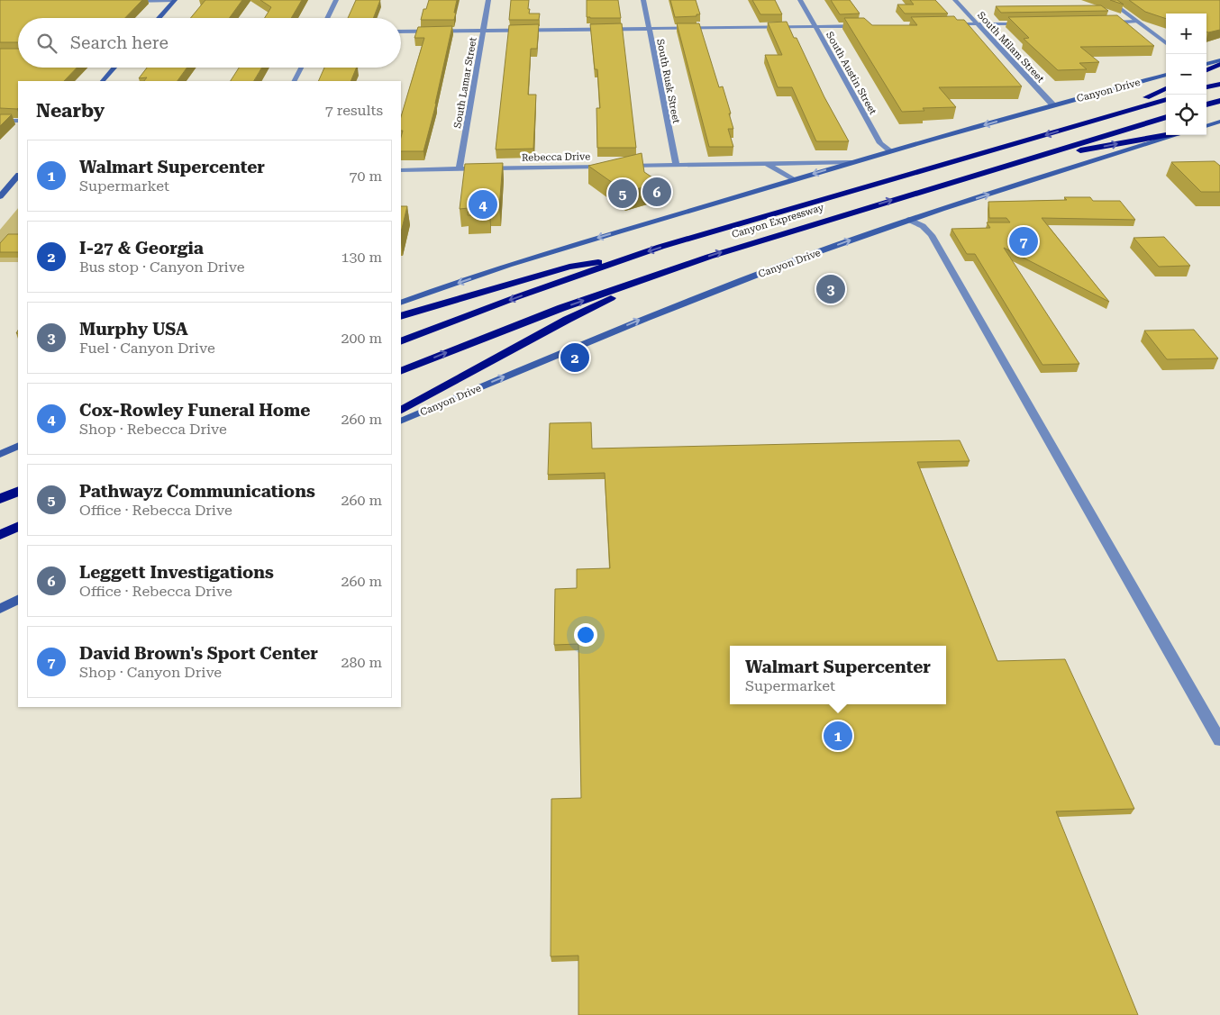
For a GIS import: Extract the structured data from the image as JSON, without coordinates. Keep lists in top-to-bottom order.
{
  "streets": {
    "highway": ["Canyon Expressway"],
    "main road": ["Canyon Drive"],
    "street": [
      "South Milam Street",
      "South Austin Street",
      "South Rusk Street",
      "South Lamar Street",
      "Rebecca Drive"
    ]
  },
  "crossings": [
    ["South Milam Street", "Canyon Drive"],
    ["South Austin Street", "Canyon Drive"],
    ["South Lamar Street", "Rebecca Drive"]
  ],
  "page": {
    "map_buttons": ["+", "−"],
    "search": "Search here",
    "heading": ["Nearby", "7 results"],
    "list": [
      {
        "mark": "1",
        "name": "Walmart Supercenter",
        "note": "Supermarket",
        "value": "70 m"
      },
      {
        "mark": "2",
        "name": "I-27 & Georgia",
        "note": "Bus stop · Canyon Drive",
        "value": "130 m"
      },
      {
        "mark": "3",
        "name": "Murphy USA",
        "note": "Fuel · Canyon Drive",
        "value": "200 m"
      },
      {
        "mark": "4",
        "name": "Cox-Rowley Funeral Home",
        "note": "Shop · Rebecca Drive",
        "value": "260 m"
      },
      {
        "mark": "5",
        "name": "Pathwayz Communications",
        "note": "Office · Rebecca Drive",
        "value": "260 m"
      },
      {
        "mark": "6",
        "name": "Leggett Investigations",
        "note": "Office · Rebecca Drive",
        "value": "260 m"
      },
      {
        "mark": "7",
        "name": "David Brown's Sport Center",
        "note": "Shop · Canyon Drive",
        "value": "280 m"
      }
    ],
    "pins": [
      "6",
      "5",
      "4",
      "7",
      "3",
      "2",
      "1"
    ],
    "popup": ["Walmart Supercenter", "Supermarket"]
  }
}
